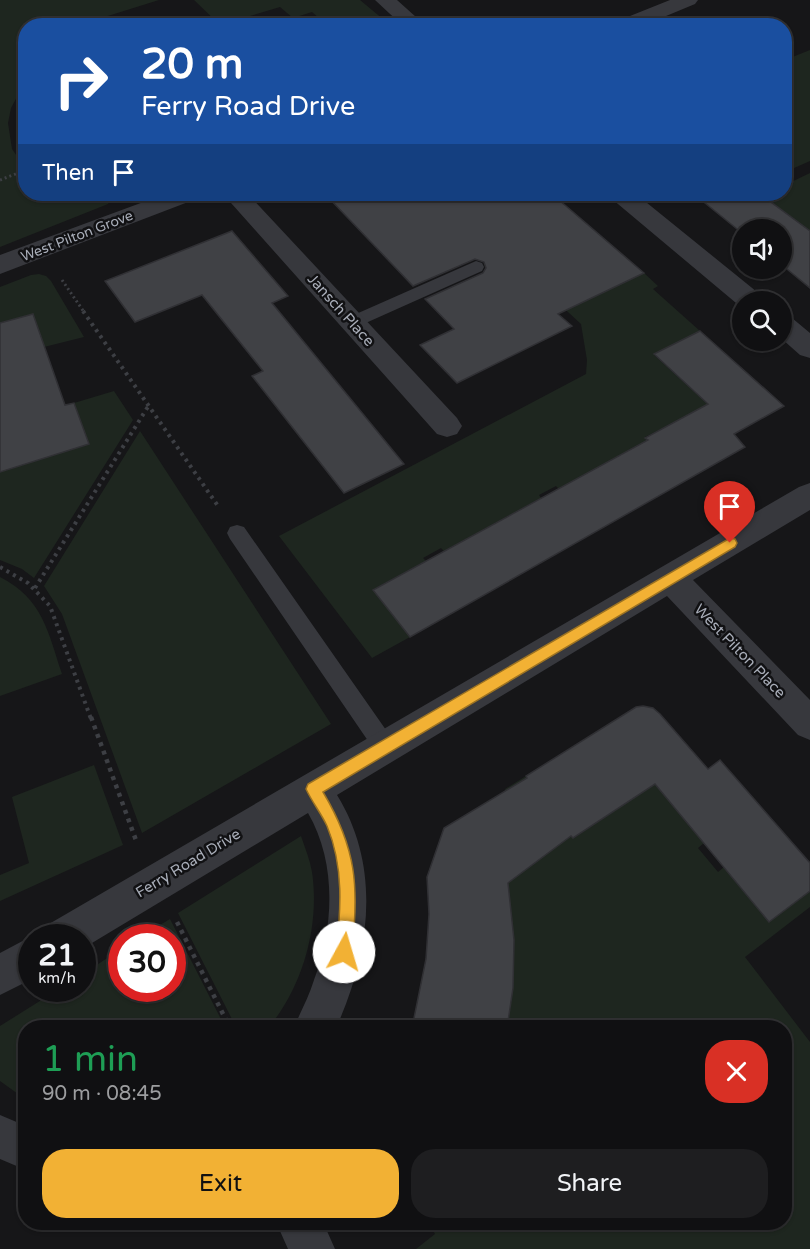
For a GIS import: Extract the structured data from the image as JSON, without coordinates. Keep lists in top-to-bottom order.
{
  "streets": {
    "street": [
      "West Pilton Grove",
      "Jansch Place",
      "West Pilton Place",
      "Ferry Road Drive"
    ]
  },
  "crossings": [
    ["West Pilton Place", "Ferry Road Drive"]
  ],
  "page": {
    "turn": ["20 m", "Ferry Road Drive"],
    "then": "Then",
    "speed": "21 km/h",
    "limit": "30",
    "heading": ["1 min", "90 m · 08:45"],
    "buttons": ["Exit", "Share"]
  }
}
